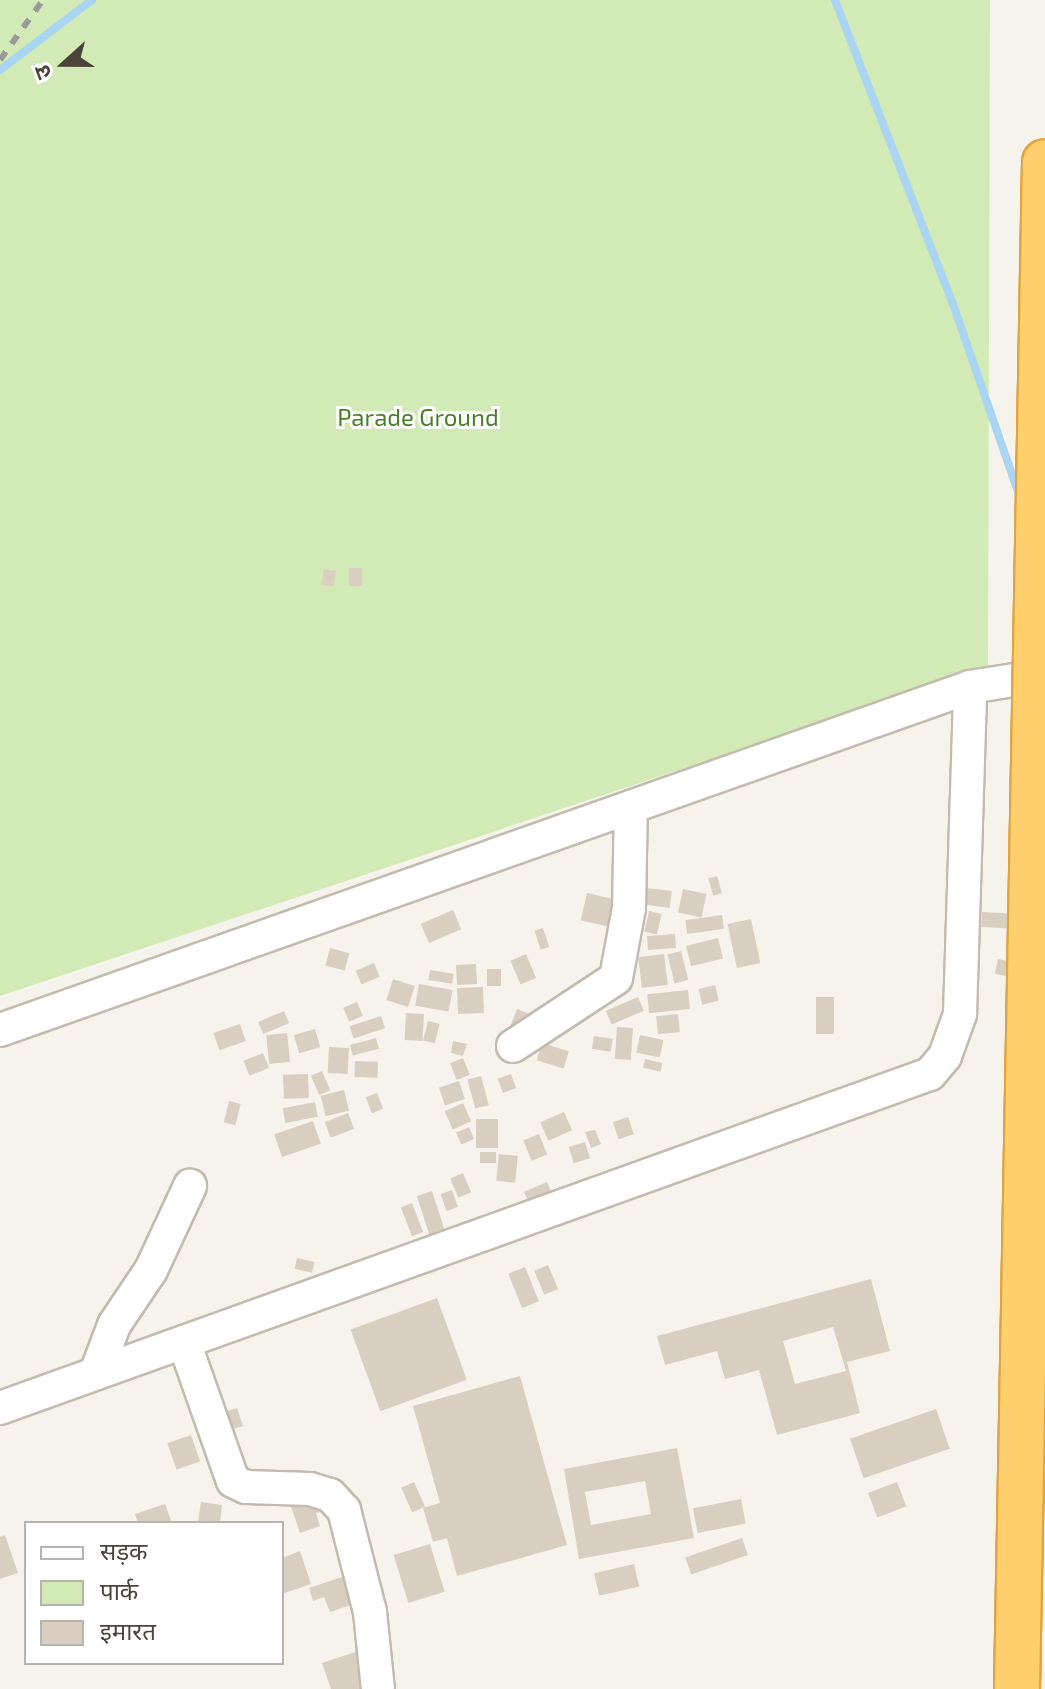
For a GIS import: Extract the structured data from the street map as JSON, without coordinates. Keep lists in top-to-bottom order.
{
  "parks": ["Parade Ground"],
  "legend": ["सड़क", "पार्क", "इमारत"],
  "north": "left"
}
